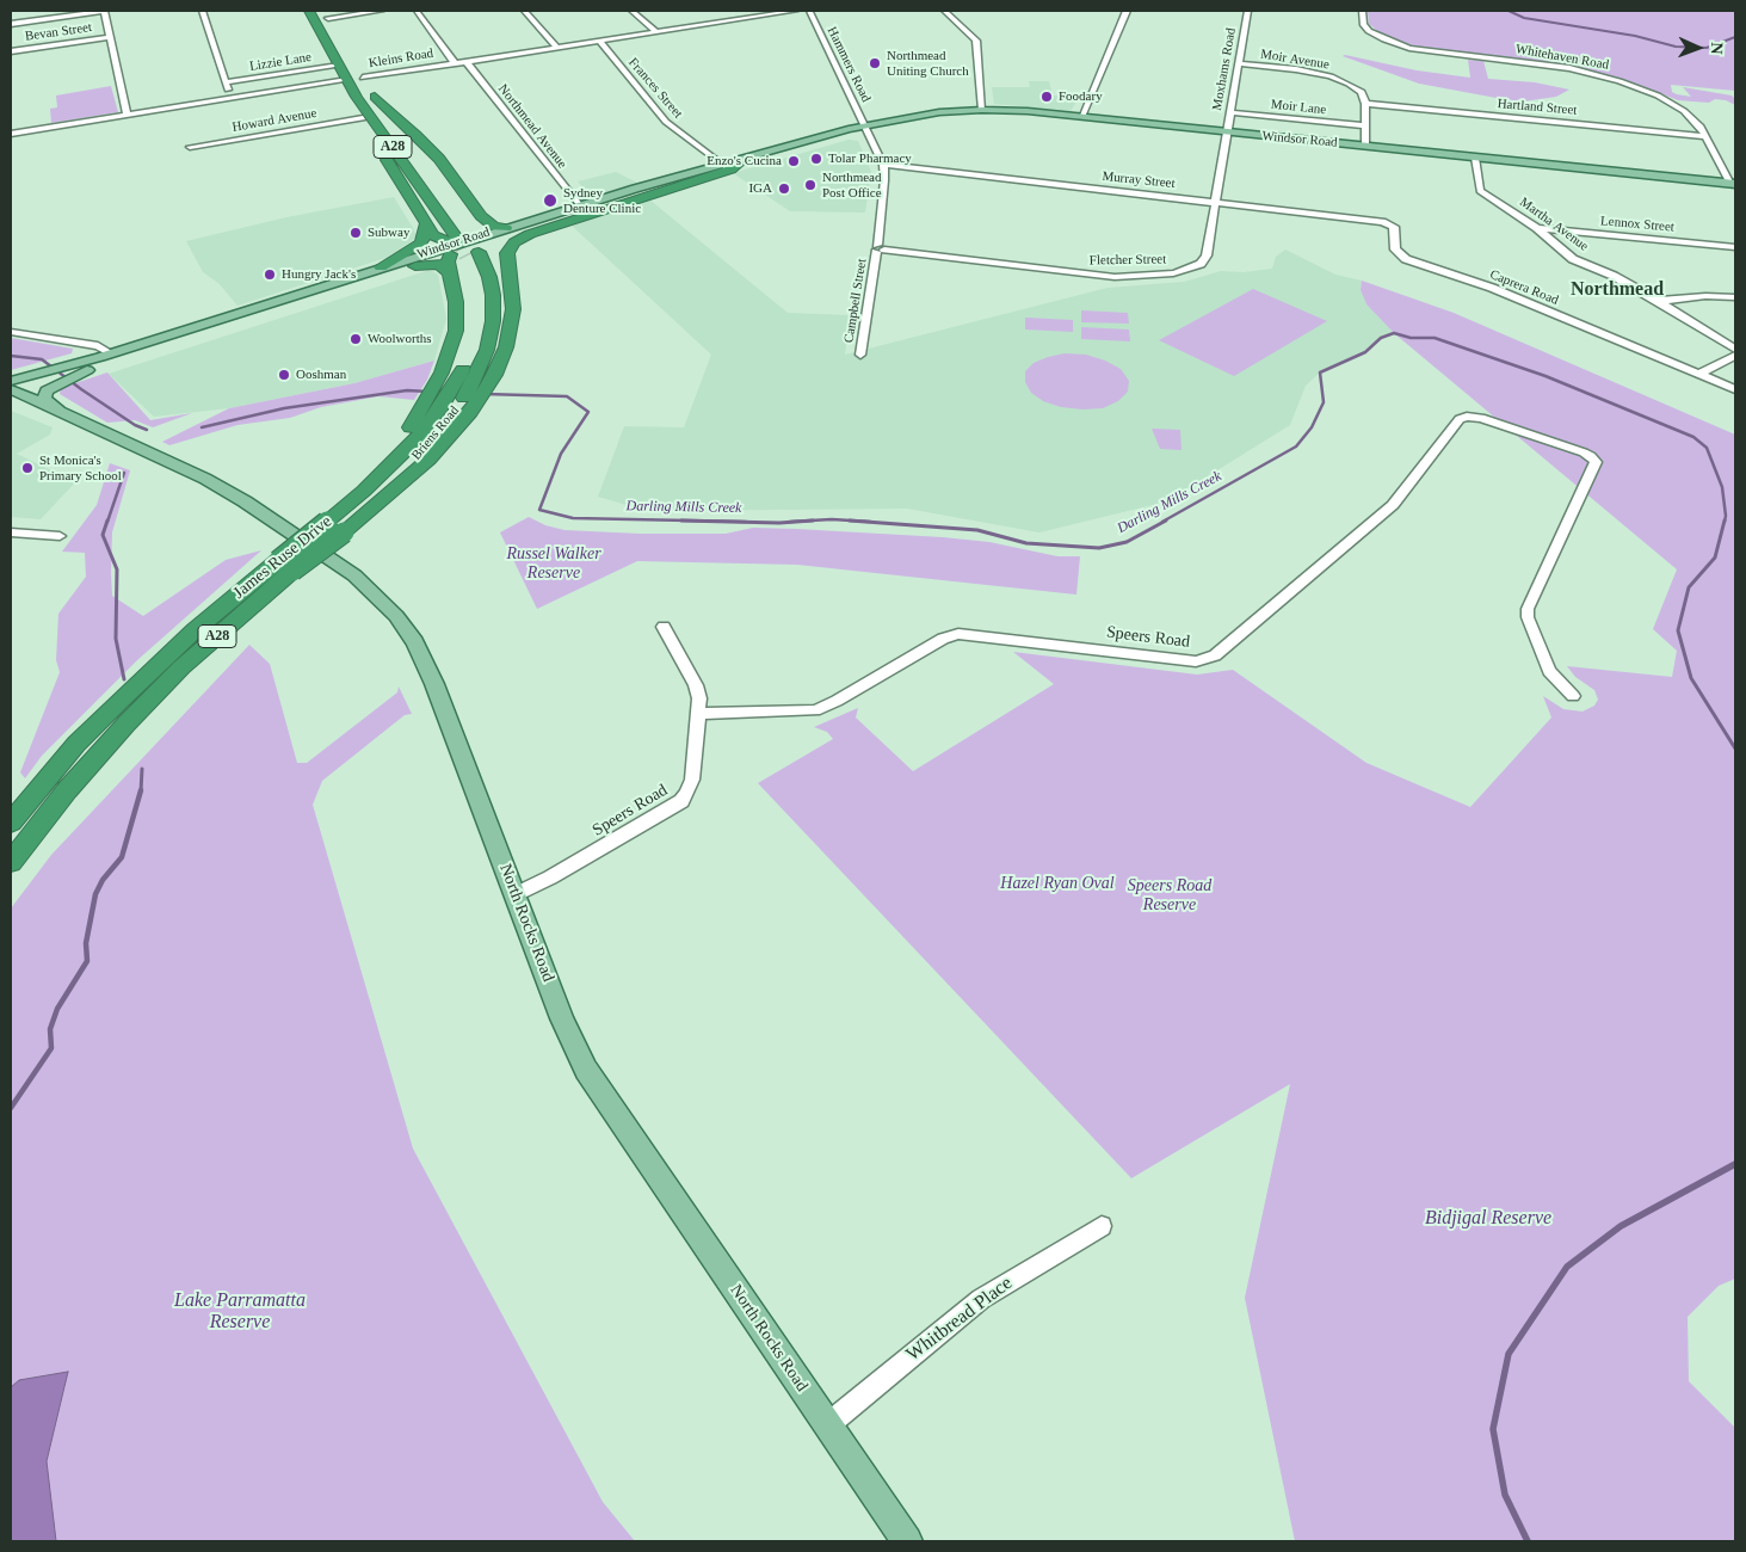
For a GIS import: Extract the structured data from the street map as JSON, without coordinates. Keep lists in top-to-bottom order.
{
  "streets": {
    "highway": [
      "Kleins Road",
      "A28",
      "Briens Road",
      "James Ruse Drive"
    ],
    "main road": ["Windsor Road", "North Rocks Road"],
    "street": [
      "Bevan Street",
      "Whitehaven Road",
      "Moir Avenue",
      "Lizzie Lane",
      "Hammers Road",
      "Moxhams Road",
      "Frances Street",
      "Moir Lane",
      "Hartland Street",
      "Howard Avenue",
      "Northmead Avenue",
      "Murray Street",
      "Martha Avenue",
      "Lennox Street",
      "Fletcher Street",
      "Caprera Road",
      "Campbell Street",
      "Speers Road",
      "Whitbread Place"
    ]
  },
  "crossings": [
    ["Whitehaven Road", "Hartland Street"],
    ["Whitehaven Road", "Windsor Road"],
    ["Kleins Road", "Hammers Road"],
    ["Kleins Road", "Frances Street"],
    ["Kleins Road", "Northmead Avenue"],
    ["Kleins Road", "A28"],
    ["Moir Avenue", "Moxhams Road"],
    ["Moir Avenue", "Hartland Street"],
    ["Lizzie Lane", "A28"],
    ["Hammers Road", "Windsor Road"],
    ["Hammers Road", "Campbell Street"],
    ["Moxhams Road", "Moir Lane"],
    ["Moxhams Road", "Windsor Road"],
    ["Moxhams Road", "Fletcher Street"],
    ["Frances Street", "Windsor Road"],
    ["Northmead Avenue", "Windsor Road"],
    ["Windsor Road", "A28"],
    ["Windsor Road", "Martha Avenue"],
    ["Windsor Road", "Fletcher Street"],
    ["Windsor Road", "Campbell Street"],
    ["Windsor Road", "Briens Road"],
    ["A28", "Briens Road"],
    ["Murray Street", "Fletcher Street"],
    ["Murray Street", "Caprera Road"],
    ["Murray Street", "Campbell Street"],
    ["Martha Avenue", "Lennox Street"],
    ["Fletcher Street", "Campbell Street"],
    ["Briens Road", "James Ruse Drive"],
    ["Speers Road", "North Rocks Road"],
    ["North Rocks Road", "Whitbread Place"]
  ],
  "districts": ["Northmead"],
  "water": ["Darling Mills Creek"],
  "parks": [
    "Russel Walker Reserve",
    "Hazel Ryan Oval",
    "Speers Road Reserve",
    "Bidjigal Reserve",
    "Lake Parramatta Reserve"
  ],
  "places": [
    "Northmead Uniting Church",
    "Foodary",
    "Tolar Pharmacy",
    "Enzo's Cucina",
    "Northmead Post Office",
    "IGA",
    "Sydney Denture Clinic",
    "Subway",
    "Hungry Jack's",
    "Woolworths",
    "Ooshman",
    "St Monica's Primary School"
  ],
  "north": "right"
}
